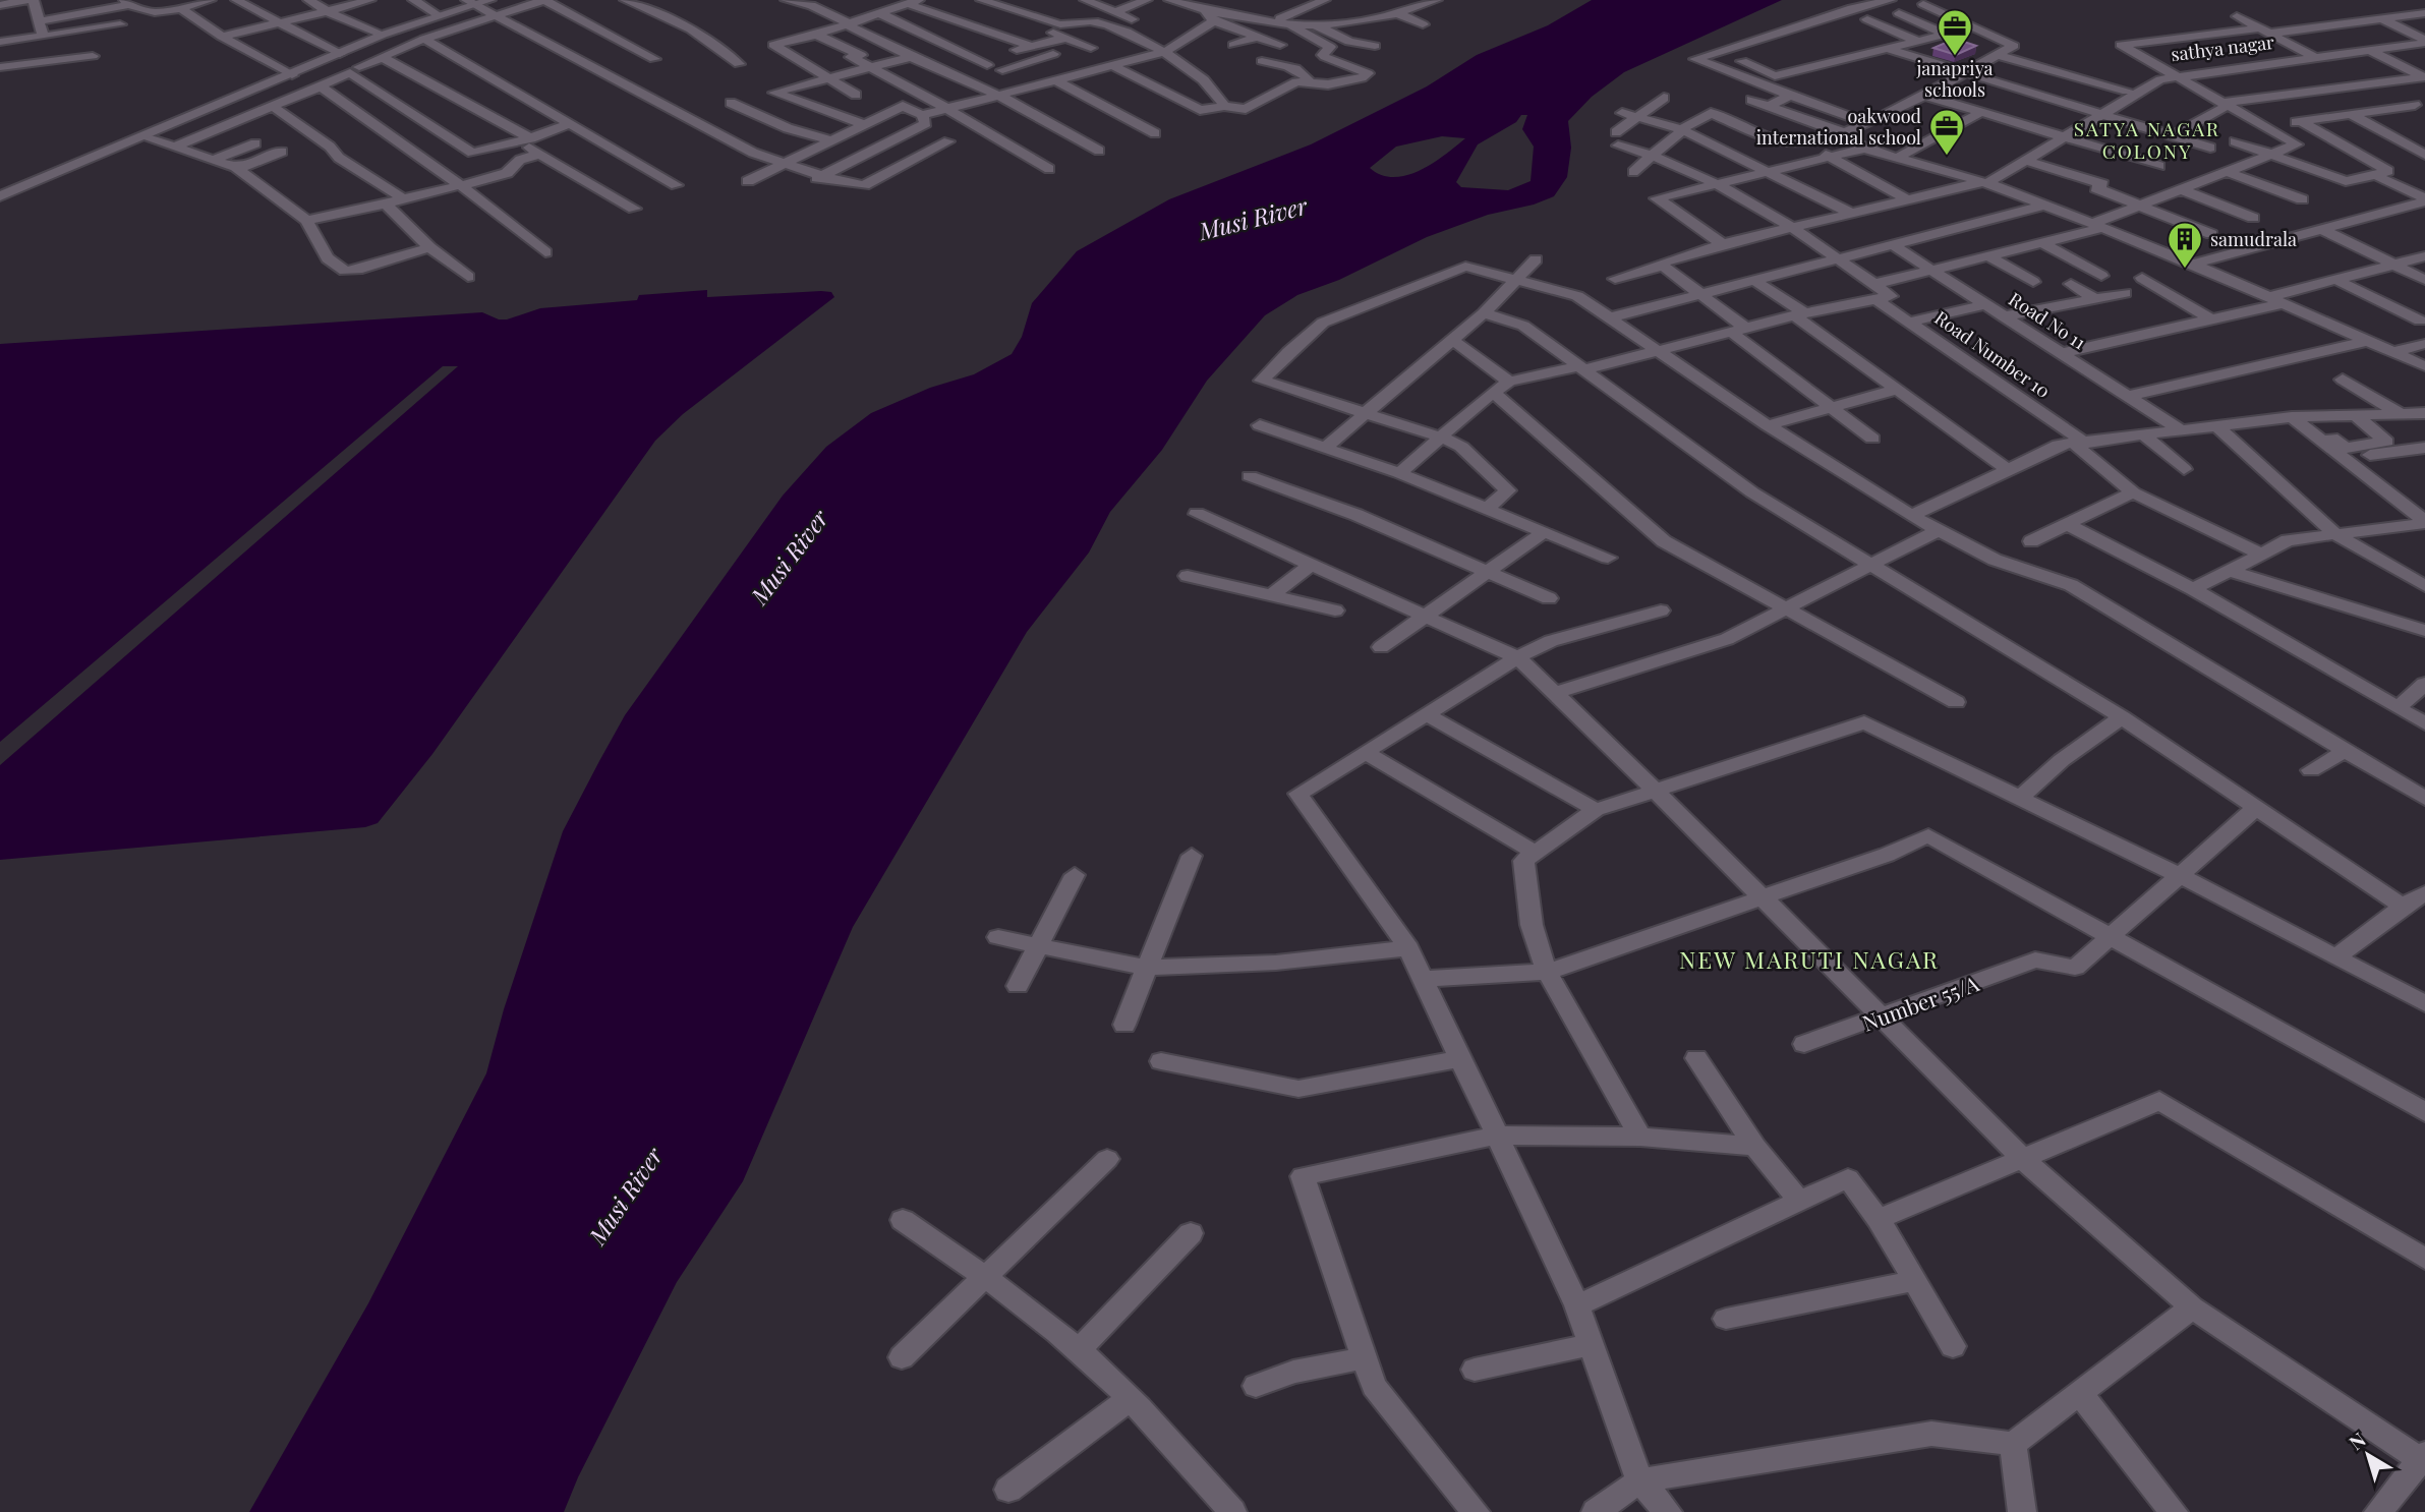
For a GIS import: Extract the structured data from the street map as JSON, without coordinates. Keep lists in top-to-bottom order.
{
  "streets": {
    "street": [
      "sathya nagar",
      "Road No 11",
      "Road Number 10",
      "Number 55/A"
    ]
  },
  "districts": ["SATYA NAGAR COLONY", "NEW MARUTI NAGAR"],
  "water": ["Musi River"],
  "places": {
    "office": ["janapriya schools", "oakwood international school"],
    "building": ["samudrala"]
  },
  "north": "top left"
}
